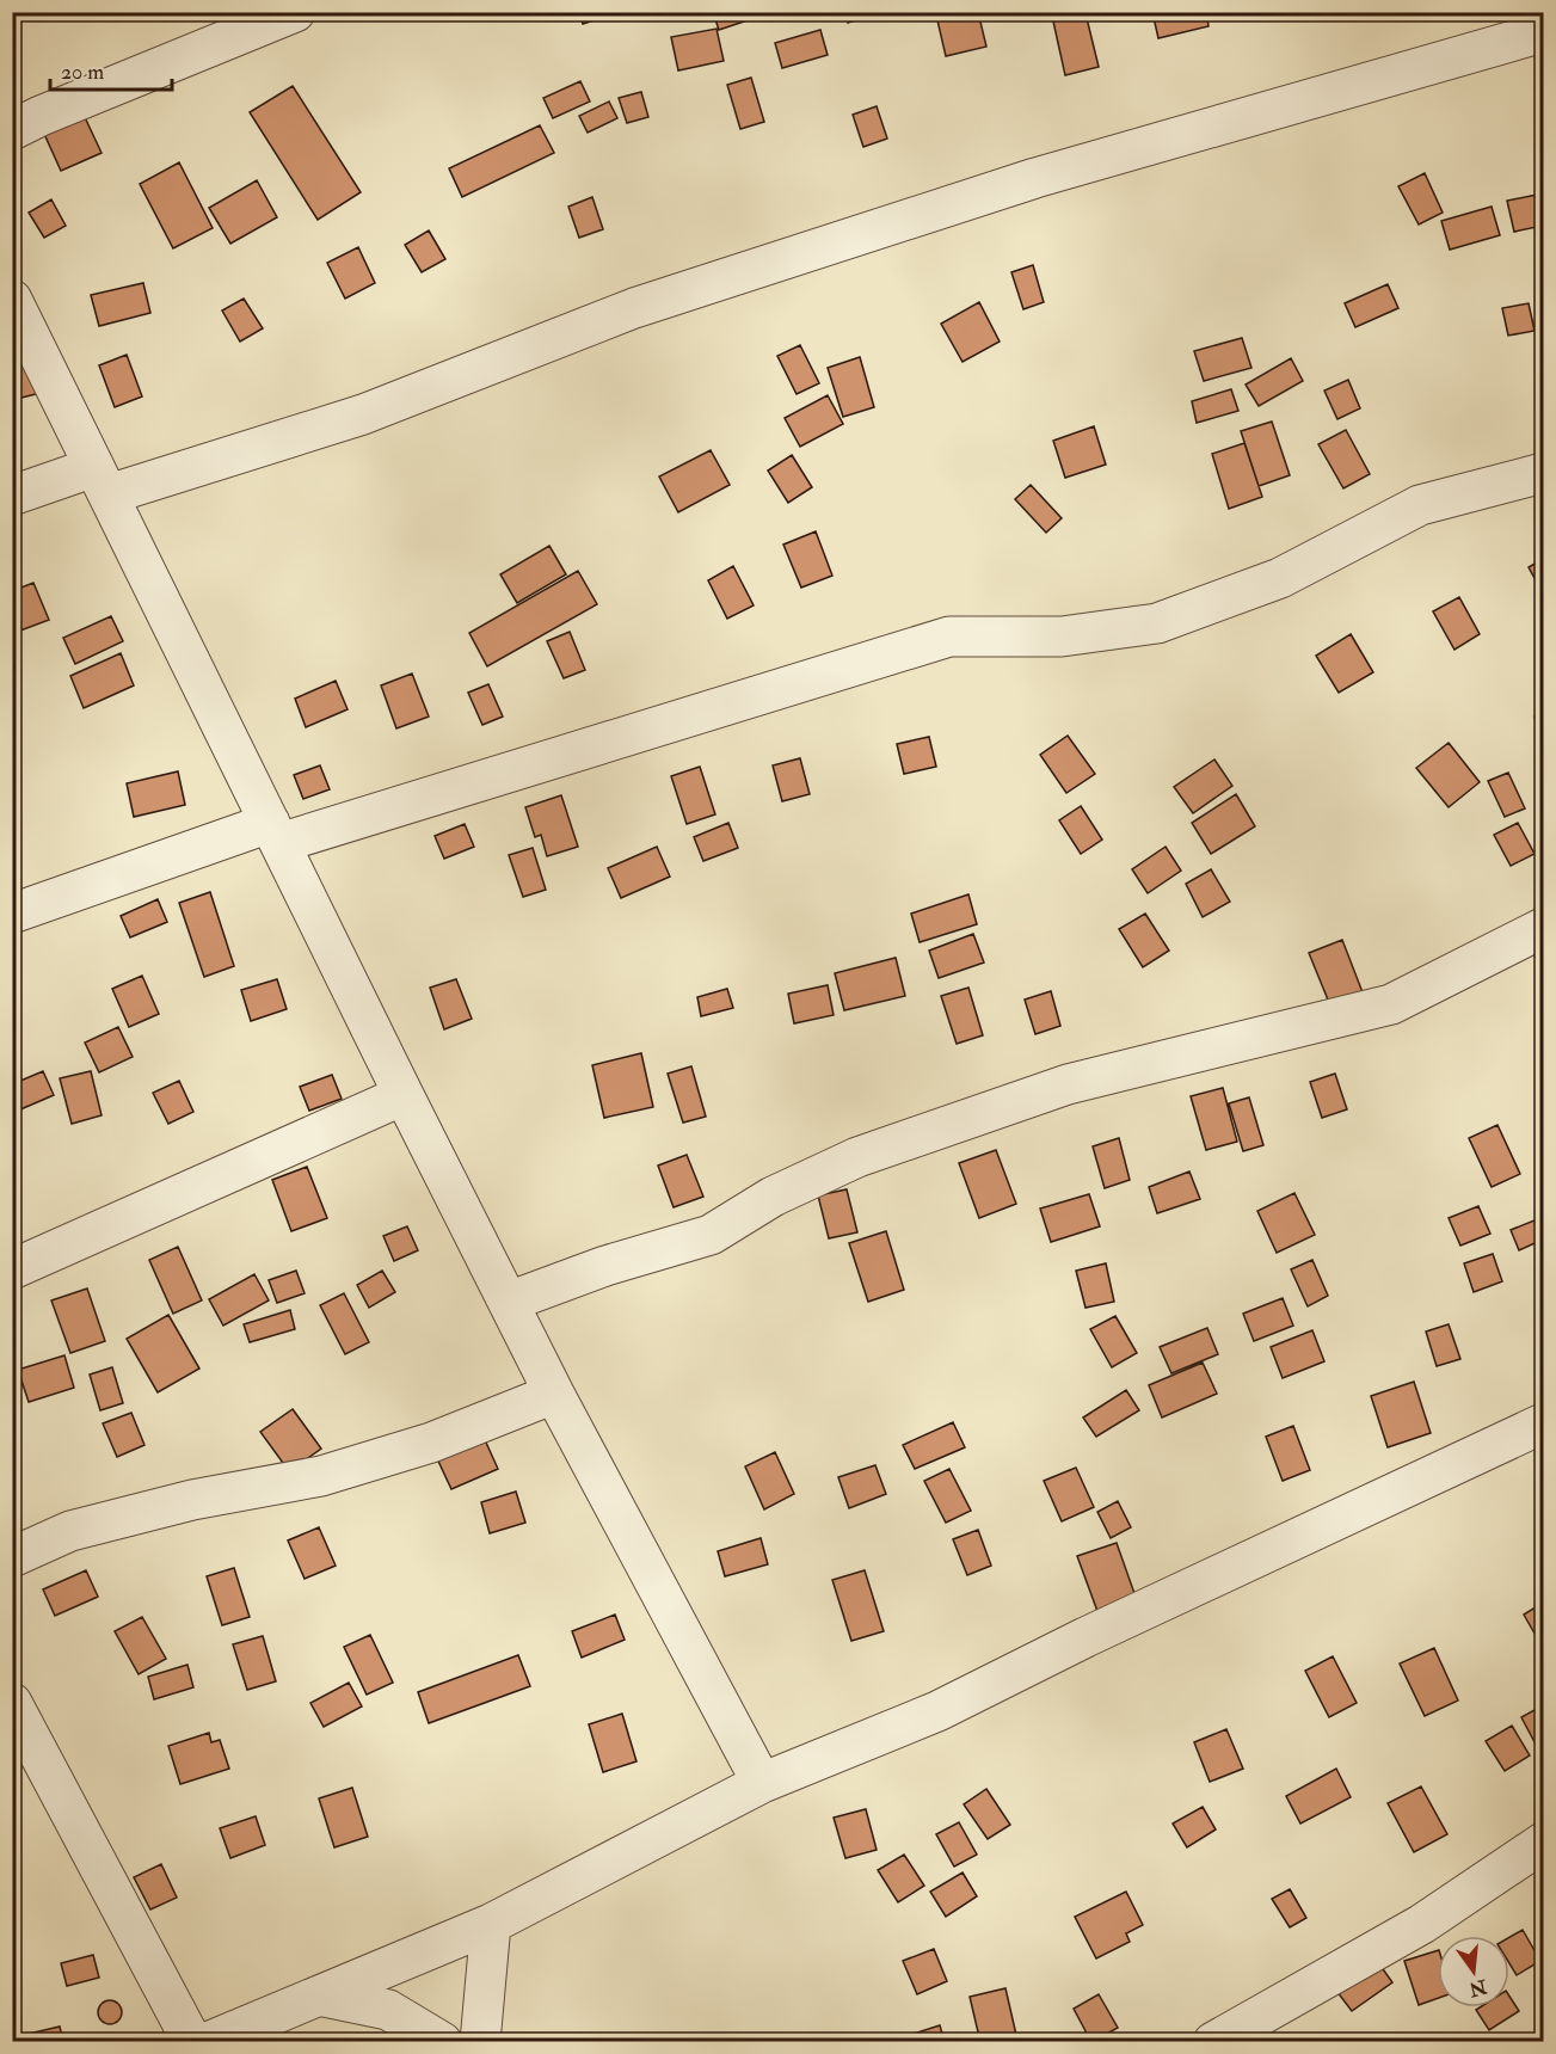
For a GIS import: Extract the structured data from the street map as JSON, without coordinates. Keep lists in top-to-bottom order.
{
  "scale_bar": "20 m",
  "north": "bottom"
}
